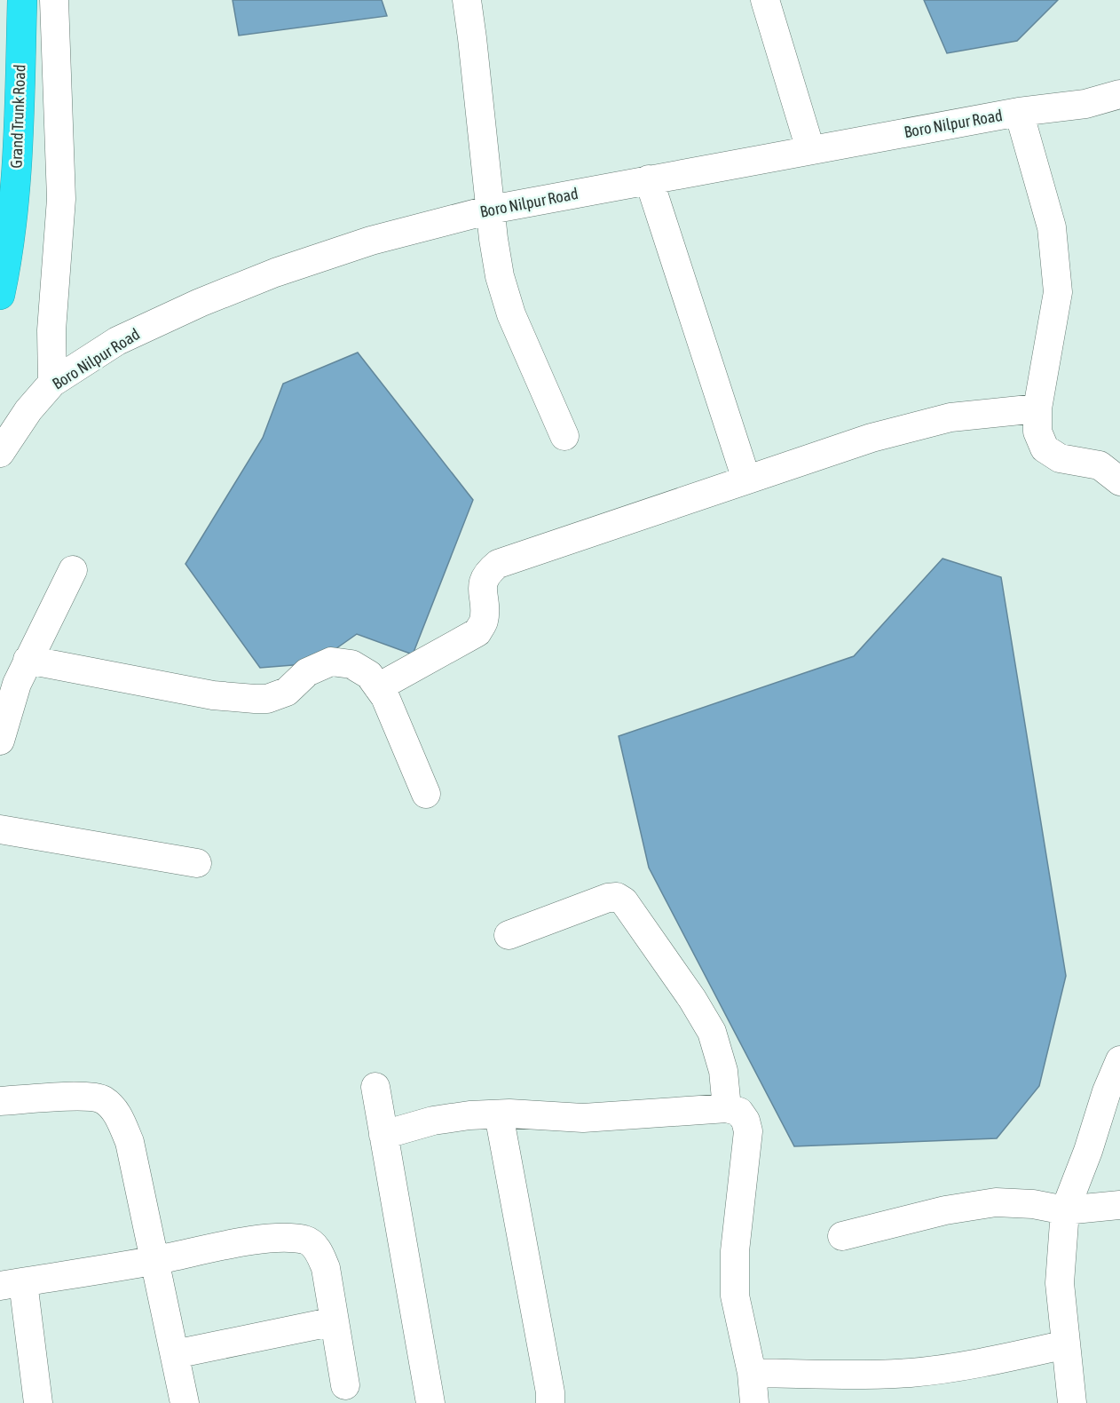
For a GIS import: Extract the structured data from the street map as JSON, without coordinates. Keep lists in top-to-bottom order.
{
  "streets": {
    "highway": ["Grand Trunk Road"],
    "street": ["Boro Nilpur Road"]
  }
}
